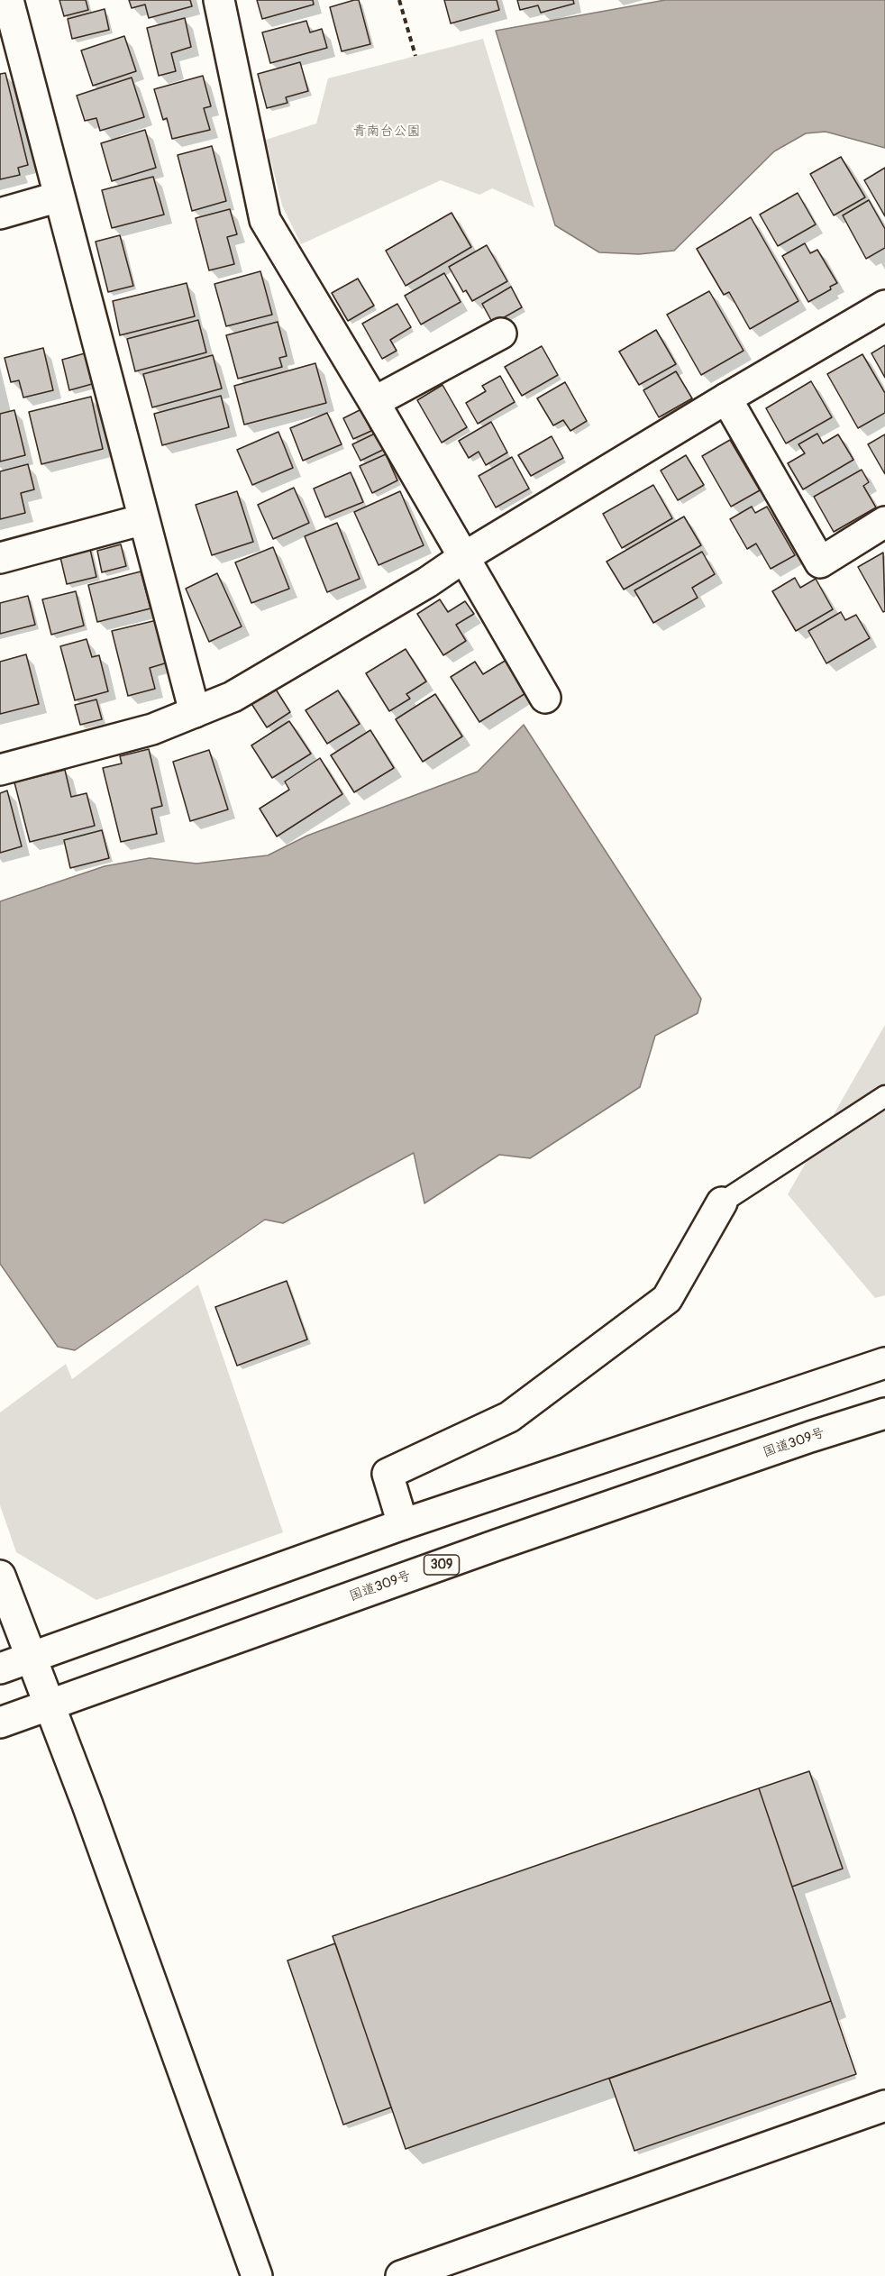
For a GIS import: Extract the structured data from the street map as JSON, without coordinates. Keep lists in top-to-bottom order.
{
  "streets": {
    "main road": ["国道309号", "309"]
  },
  "parks": ["青南台公園"]
}
